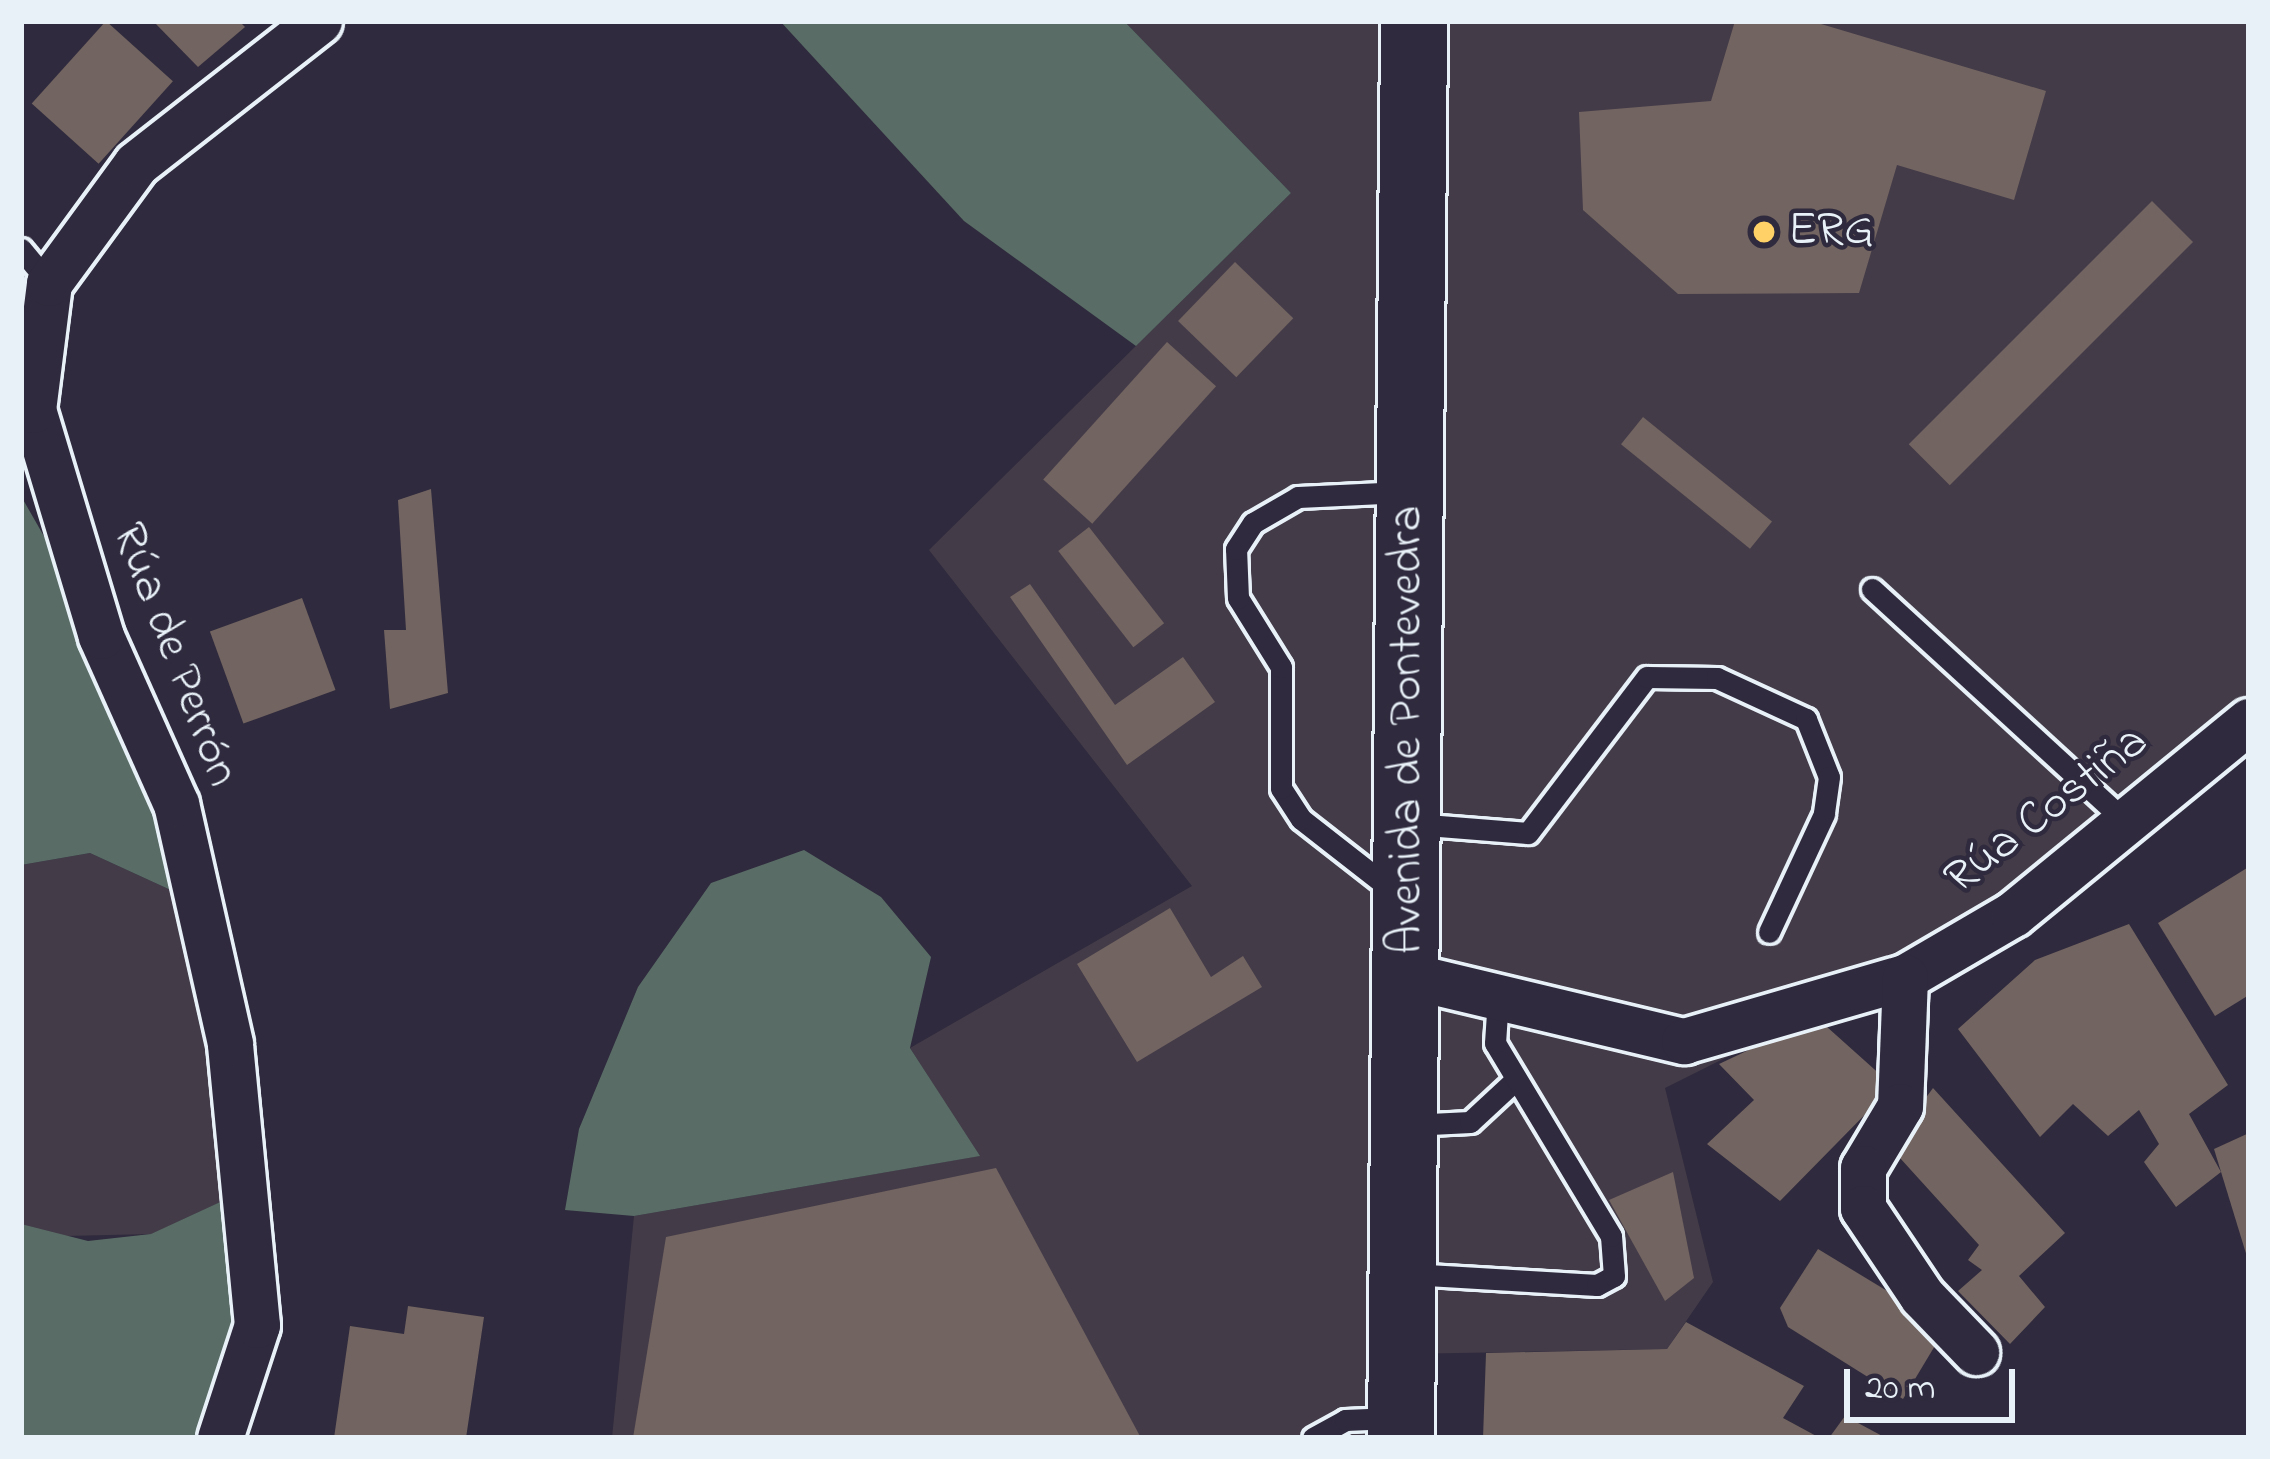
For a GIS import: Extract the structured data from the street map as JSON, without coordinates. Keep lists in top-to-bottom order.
{
  "streets": {
    "main road": ["Avenida de Pontevedra"],
    "street": ["Rúa de Perrón", "Rúa Costiña"]
  },
  "crossings": [
    ["Avenida de Pontevedra", "Rúa Costiña"]
  ],
  "places": ["ERG"],
  "scale_bar": "20 m"
}
